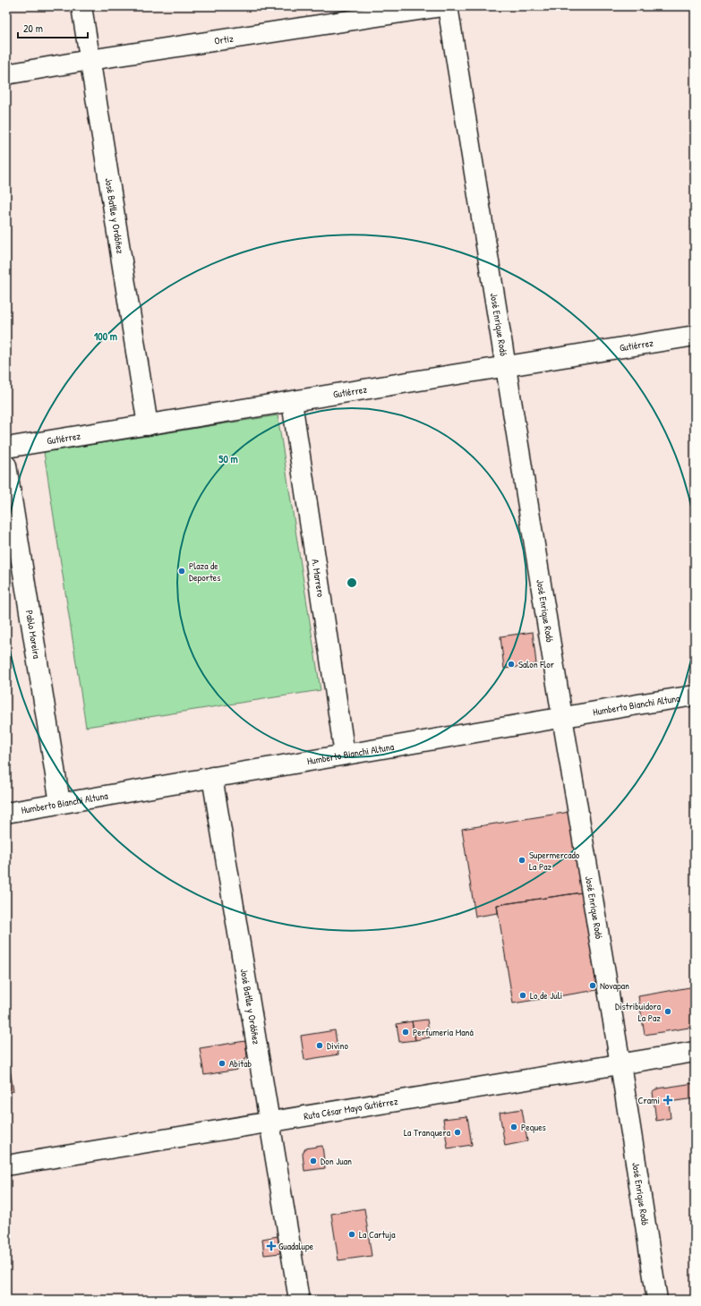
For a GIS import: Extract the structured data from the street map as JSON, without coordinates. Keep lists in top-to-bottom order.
{
  "streets": {
    "street": [
      "Ortiz",
      "José Batlle y Ordóñez",
      "José Enrique Rodó",
      "Gutiérrez",
      "A. Marrero",
      "Pablo Moreira",
      "Humberto Bianchi Altuna",
      "Ruta César Mayo Gutiérrez"
    ]
  },
  "crossings": [
    ["Ortiz", "José Batlle y Ordóñez"],
    ["José Batlle y Ordóñez", "Gutiérrez"],
    ["José Batlle y Ordóñez", "Humberto Bianchi Altuna"],
    ["José Batlle y Ordóñez", "Ruta César Mayo Gutiérrez"],
    ["José Enrique Rodó", "Gutiérrez"],
    ["José Enrique Rodó", "Humberto Bianchi Altuna"],
    ["José Enrique Rodó", "Ruta César Mayo Gutiérrez"],
    ["Gutiérrez", "A. Marrero"],
    ["A. Marrero", "Humberto Bianchi Altuna"],
    ["Pablo Moreira", "Humberto Bianchi Altuna"]
  ],
  "places": {
    "other": [
      "Plaza de Deportes",
      "Salon Flor",
      "Supermercado La Paz",
      "Novapan",
      "Lo de Juli",
      "Distribuidora La Paz",
      "Perfumería Maná",
      "Divino",
      "Abitab",
      "Peques",
      "La Tranquera",
      "Don Juan",
      "La Cartuja"
    ],
    "health": ["Crami", "Guadalupe"]
  },
  "scale_bar": "20 m",
  "rings": ["100 m", "50 m"]
}
